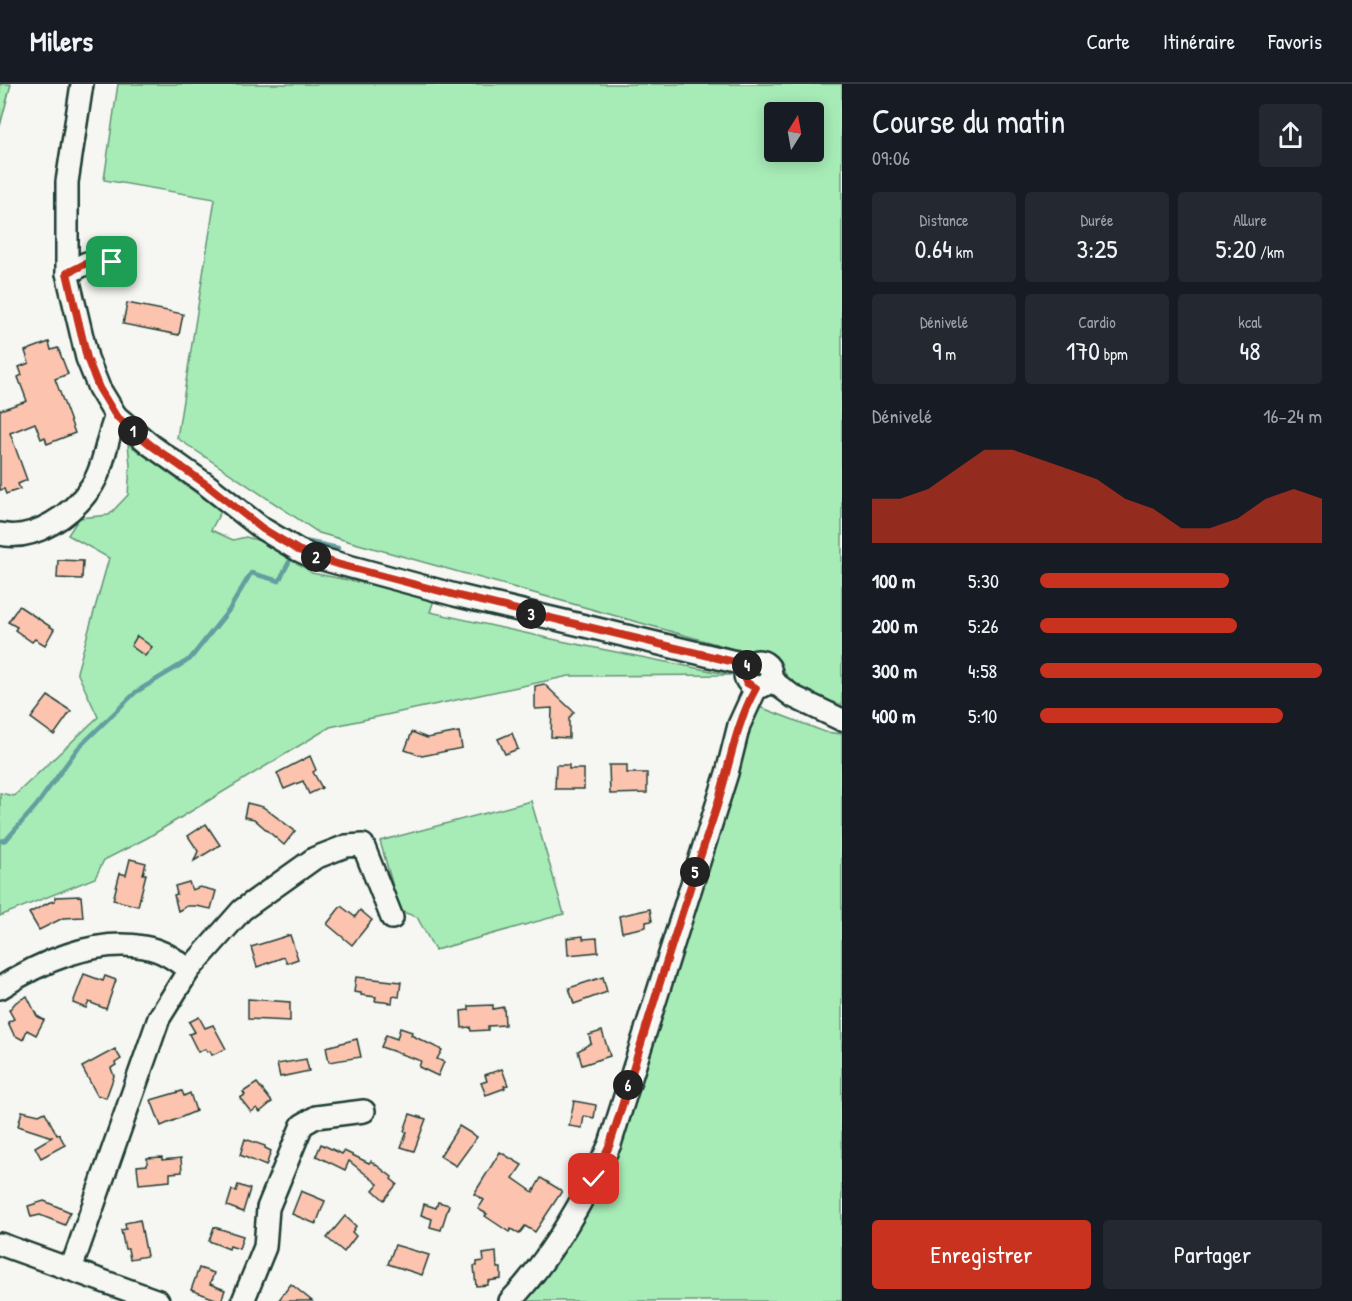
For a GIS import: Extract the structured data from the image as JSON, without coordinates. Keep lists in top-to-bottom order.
{
  "north": "top",
  "page": {
    "header": "Milers",
    "nav": ["Carte", "Itinéraire", "Favoris"],
    "heading": ["Course du matin", "09:06"],
    "stats": [
      ["Distance", "0.64 km"],
      ["Durée", "3:25"],
      ["Allure", "5:20 /km"],
      ["Dénivelé", "9 m"],
      ["Cardio", "170 bpm"],
      ["kcal", "48"]
    ],
    "chart": ["Dénivelé", "16–24 m"],
    "pins": [
      "1",
      "2",
      "3",
      "4",
      "5",
      "6"
    ],
    "list": [
      {
        "name": "100 m",
        "note": "5:30"
      },
      {
        "name": "200 m",
        "note": "5:26"
      },
      {
        "name": "300 m",
        "note": "4:58"
      },
      {
        "name": "400 m",
        "note": "5:10"
      }
    ],
    "buttons": ["Enregistrer", "Partager"]
  }
}
